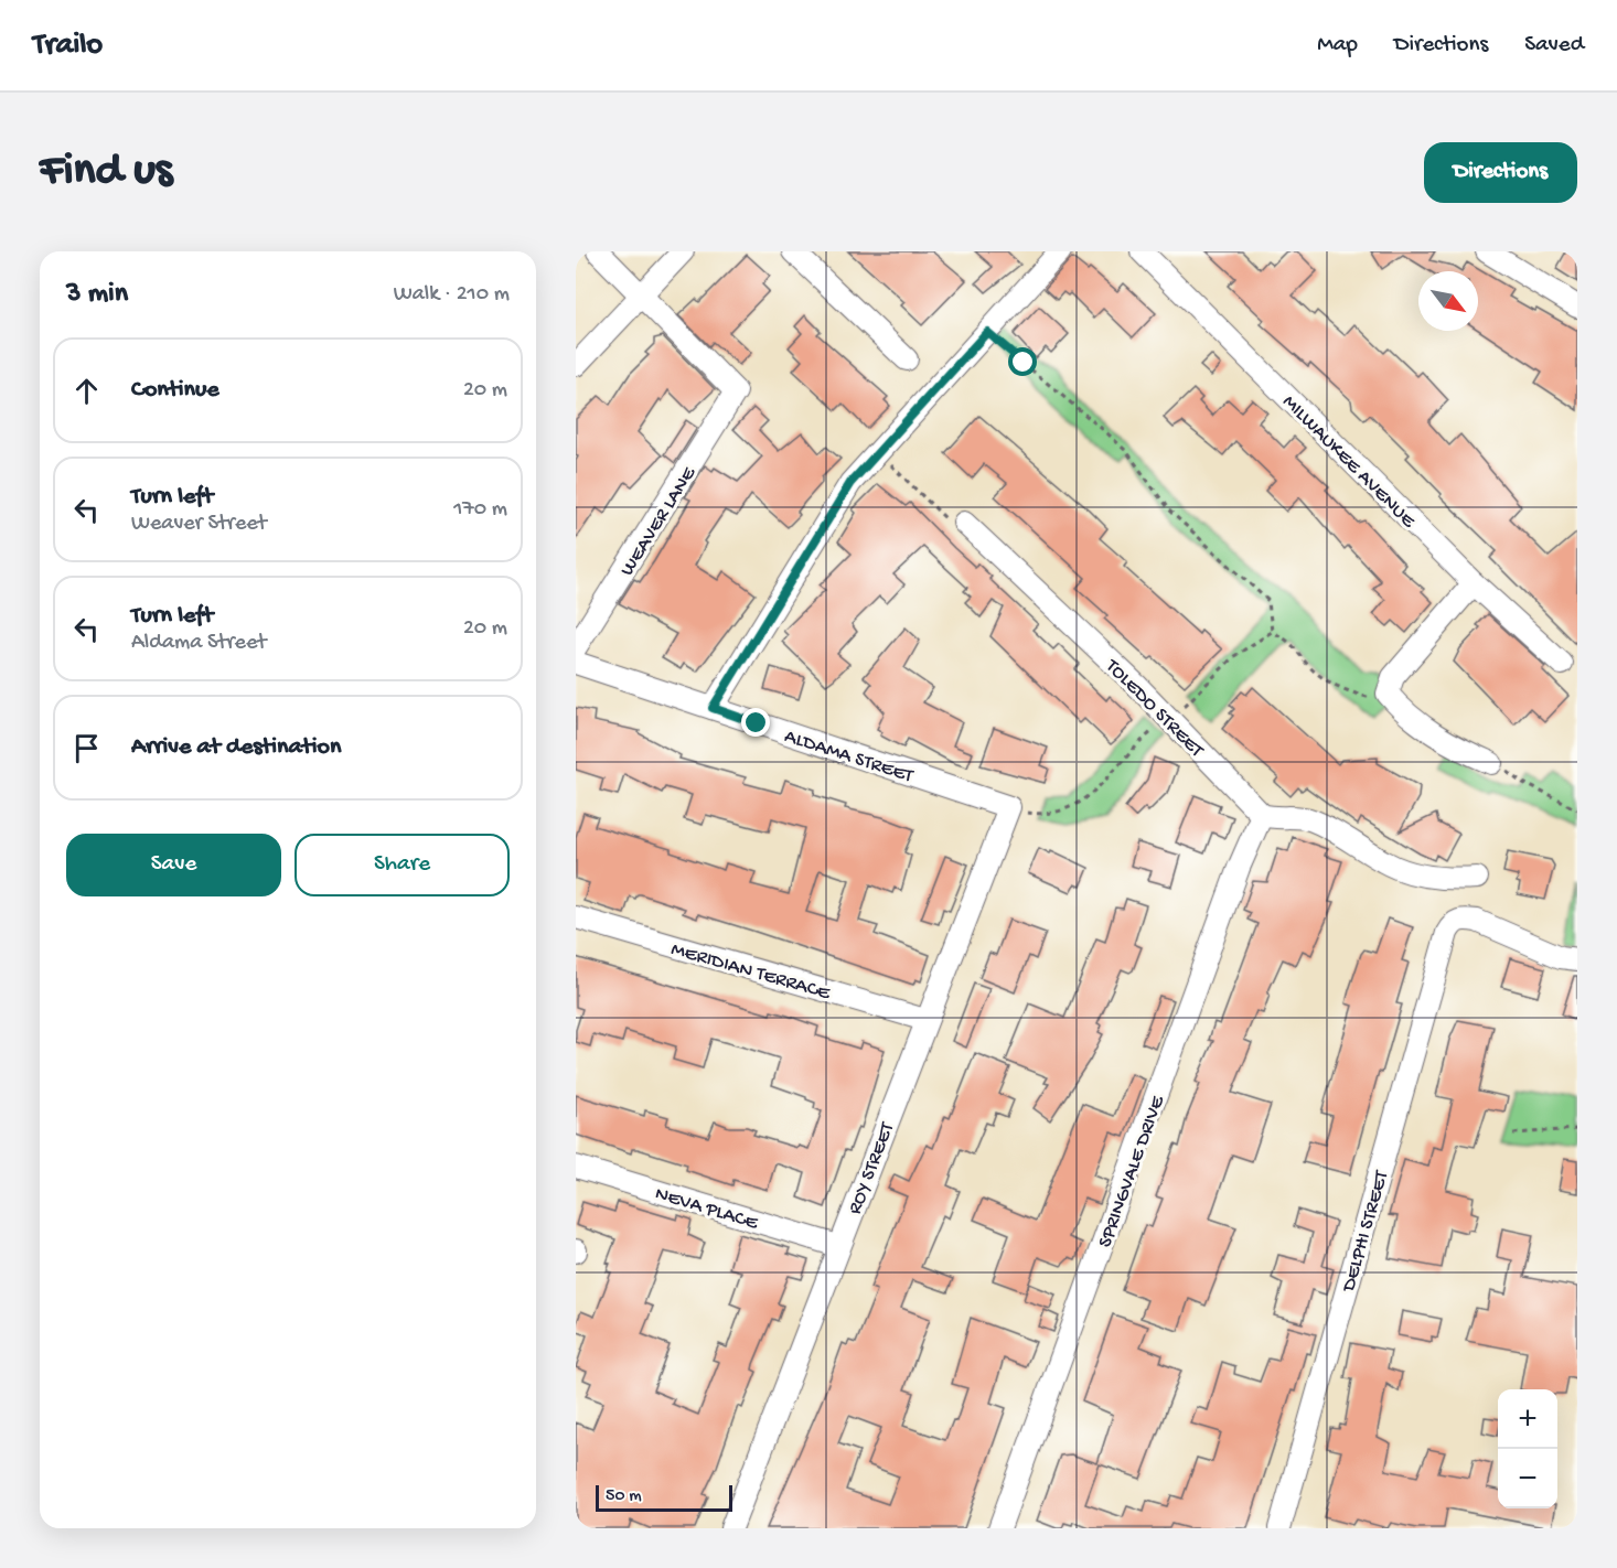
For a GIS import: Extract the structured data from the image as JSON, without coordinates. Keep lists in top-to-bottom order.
{
  "streets": {
    "street": [
      "MILWAUKEE AVENUE",
      "WEAVER LANE",
      "TOLEDO STREET",
      "ALDAMA STREET",
      "MERIDIAN TERRACE",
      "ROY STREET",
      "SPRINGVALE DRIVE",
      "NEVA PLACE",
      "DELPHI STREET"
    ]
  },
  "crossings": [
    ["TOLEDO STREET", "SPRINGVALE DRIVE"],
    ["ALDAMA STREET", "ROY STREET"],
    ["MERIDIAN TERRACE", "ROY STREET"],
    ["ROY STREET", "NEVA PLACE"]
  ],
  "scale_bar": "50 m",
  "north": "bottom right",
  "page": {
    "header": "Trailo",
    "nav": ["Map", "Directions", "Saved"],
    "buttons": [
      "Directions",
      ["Save", "Share"]
    ],
    "title": "Find us",
    "heading": ["3 min", "Walk · 210 m"],
    "list": [
      ["Continue", "20 m"],
      ["Turn left", "Weaver Street", "170 m"],
      ["Turn left", "Aldama Street", "20 m"],
      "Arrive at destination"
    ],
    "map_buttons": ["+", "−"],
    "scale": "50 m"
  }
}
